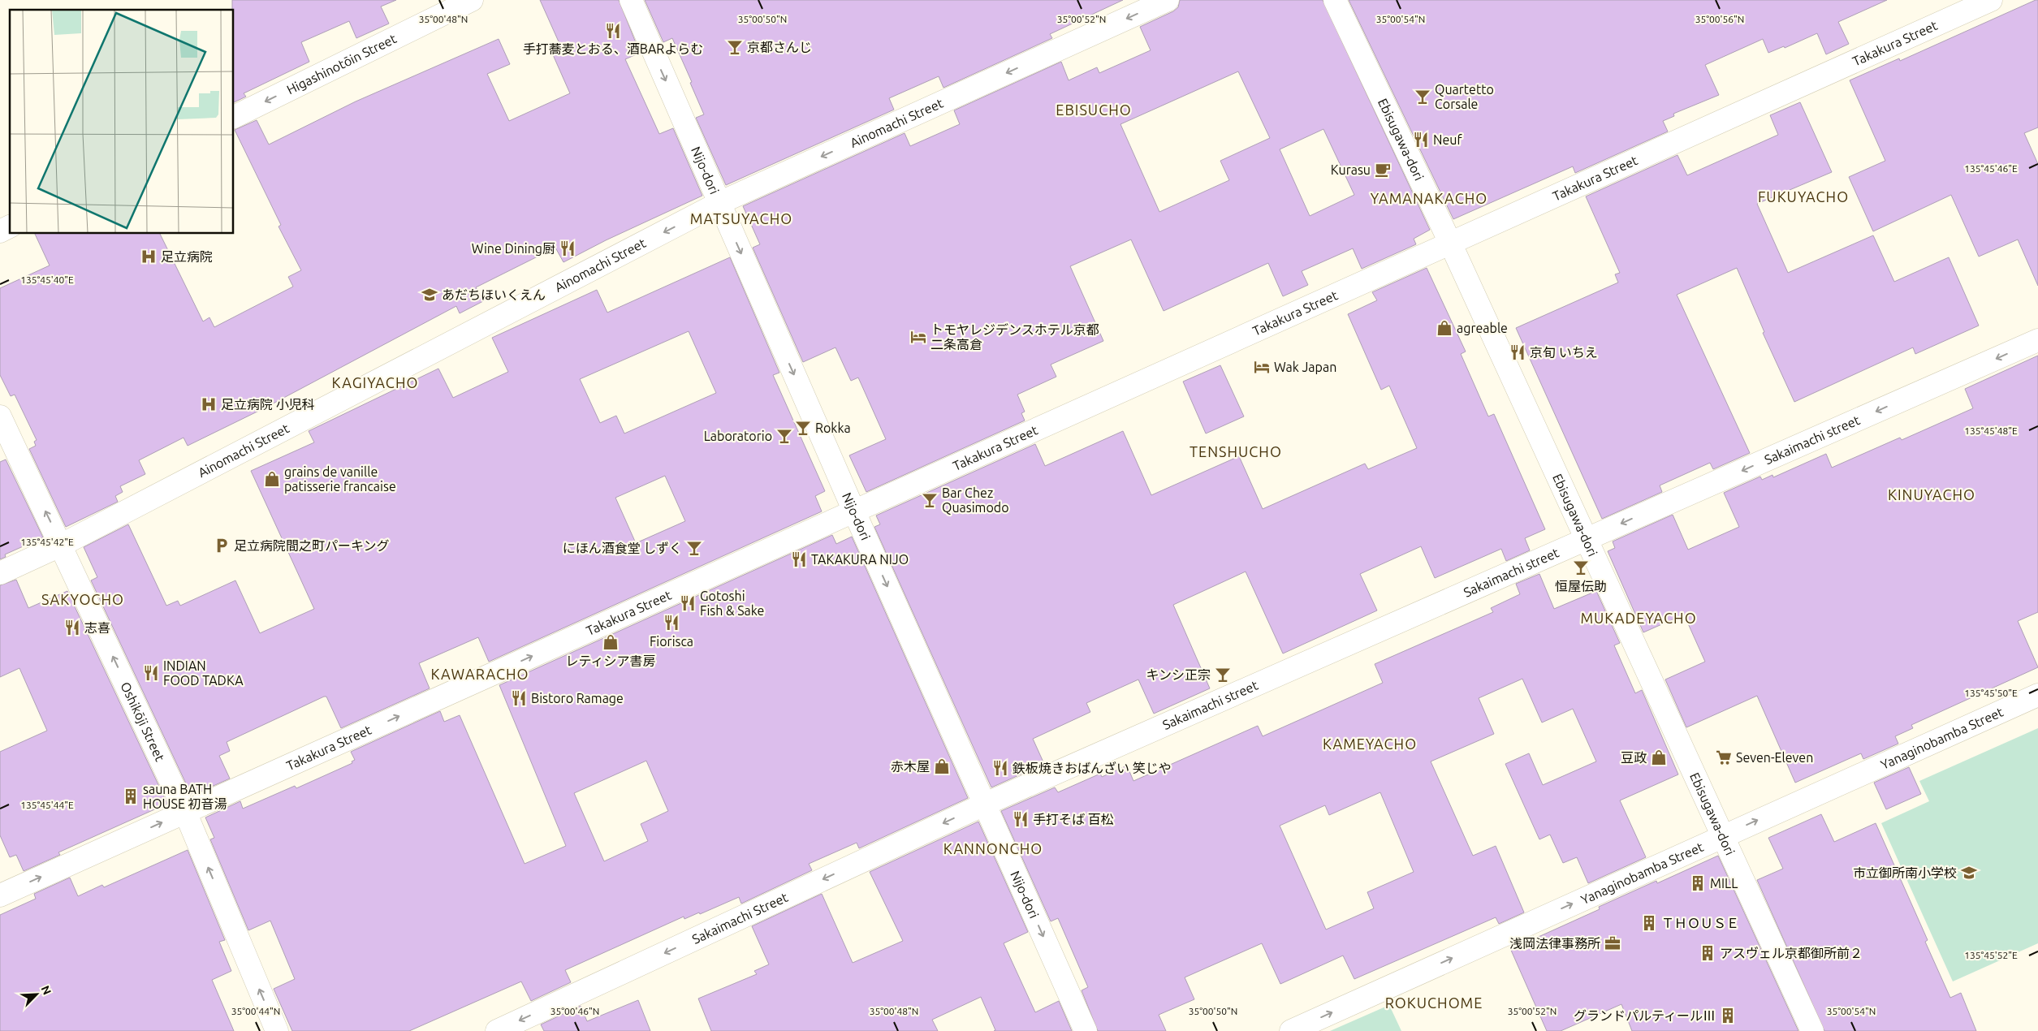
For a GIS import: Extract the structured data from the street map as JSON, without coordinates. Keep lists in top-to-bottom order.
{
  "streets": {
    "street": [
      "Takakura Street",
      "Higashinotōin Street",
      "Ainomachi Street",
      "Ebisugawa-dori",
      "Nijo-dori",
      "Sakaimachi street",
      "Oshikōji Street",
      "Yanaginobamba Street",
      "Sakaimachi Street"
    ]
  },
  "crossings": [
    ["Takakura Street", "Ebisugawa-dori"],
    ["Takakura Street", "Nijo-dori"],
    ["Takakura Street", "Oshikōji Street"],
    ["Ainomachi Street", "Nijo-dori"],
    ["Ainomachi Street", "Oshikōji Street"],
    ["Ebisugawa-dori", "Sakaimachi street"],
    ["Ebisugawa-dori", "Yanaginobamba Street"],
    ["Nijo-dori", "Sakaimachi street"],
    ["Nijo-dori", "Sakaimachi Street"],
    ["Sakaimachi street", "Sakaimachi Street"]
  ],
  "one_way": [
    "Takakura Street",
    "Higashinotōin Street",
    "Ainomachi Street",
    "Nijo-dori",
    "Sakaimachi street",
    "Oshikōji Street",
    "Yanaginobamba Street",
    "Sakaimachi Street"
  ],
  "districts": [
    "EBISUCHO",
    "FUKUYACHO",
    "YAMANAKACHO",
    "MATSUYACHO",
    "KAGIYACHO",
    "TENSHUCHO",
    "KINUYACHO",
    "SAKYOCHO",
    "MUKADEYACHO",
    "KAWARACHO",
    "KAMEYACHO",
    "KANNONCHO",
    "ROKUCHOME"
  ],
  "places": {
    "restaurant": [
      "手打蕎麦とおる、酒BARよらむ",
      "Neuf",
      "Wine Dining厨",
      "京旬 いちえ",
      "TAKAKURA NIJO",
      "Gotoshi Fish & Sake",
      "Fiorisca",
      "志喜",
      "INDIAN FOOD TADKA",
      "Bistoro Ramage",
      "鉄板焼きおばんざい 笑じや",
      "手打そば 百松"
    ],
    "bar": [
      "京都さんじ",
      "Quartetto Corsale",
      "Rokka",
      "Laboratorio",
      "Bar Chez Quasimodo",
      "にほん酒食堂 しずく",
      "恒屋伝助",
      "キンシ正宗"
    ],
    "cafe": ["Kurasu"],
    "hospital": ["足立病院", "足立病院 小児科"],
    "school or university": ["あだちほいくえん", "市立御所南小学校"],
    "shop": [
      "agreable",
      "grains de vanille patisserie francaise",
      "レティシア書房",
      "豆政",
      "赤木屋"
    ],
    "hotel": ["トモヤレジデンスホテル京都 二条高倉", "Wak Japan"],
    "parking": ["足立病院間之町パーキング"],
    "supermarket": ["Seven-Eleven"],
    "building": [
      "sauna BATH HOUSE 初音湯",
      "MILL",
      "ＴＨＯＵＳＥ",
      "アスヴェル京都御所前２",
      "グランドパルティールⅢ"
    ],
    "office": ["浅岡法律事務所"]
  },
  "north": "top right",
  "coordinates": [
    "35°00'56\"N",
    "35°00'48\"N",
    "35°00'50\"N",
    "35°00'52\"N",
    "35°00'54\"N",
    "135°45'46\"E",
    "135°45'40\"E",
    "135°45'48\"E",
    "135°45'42\"E",
    "135°45'50\"E",
    "135°45'44\"E",
    "135°45'52\"E",
    "35°00'44\"N",
    "35°00'46\"N"
  ]
}
